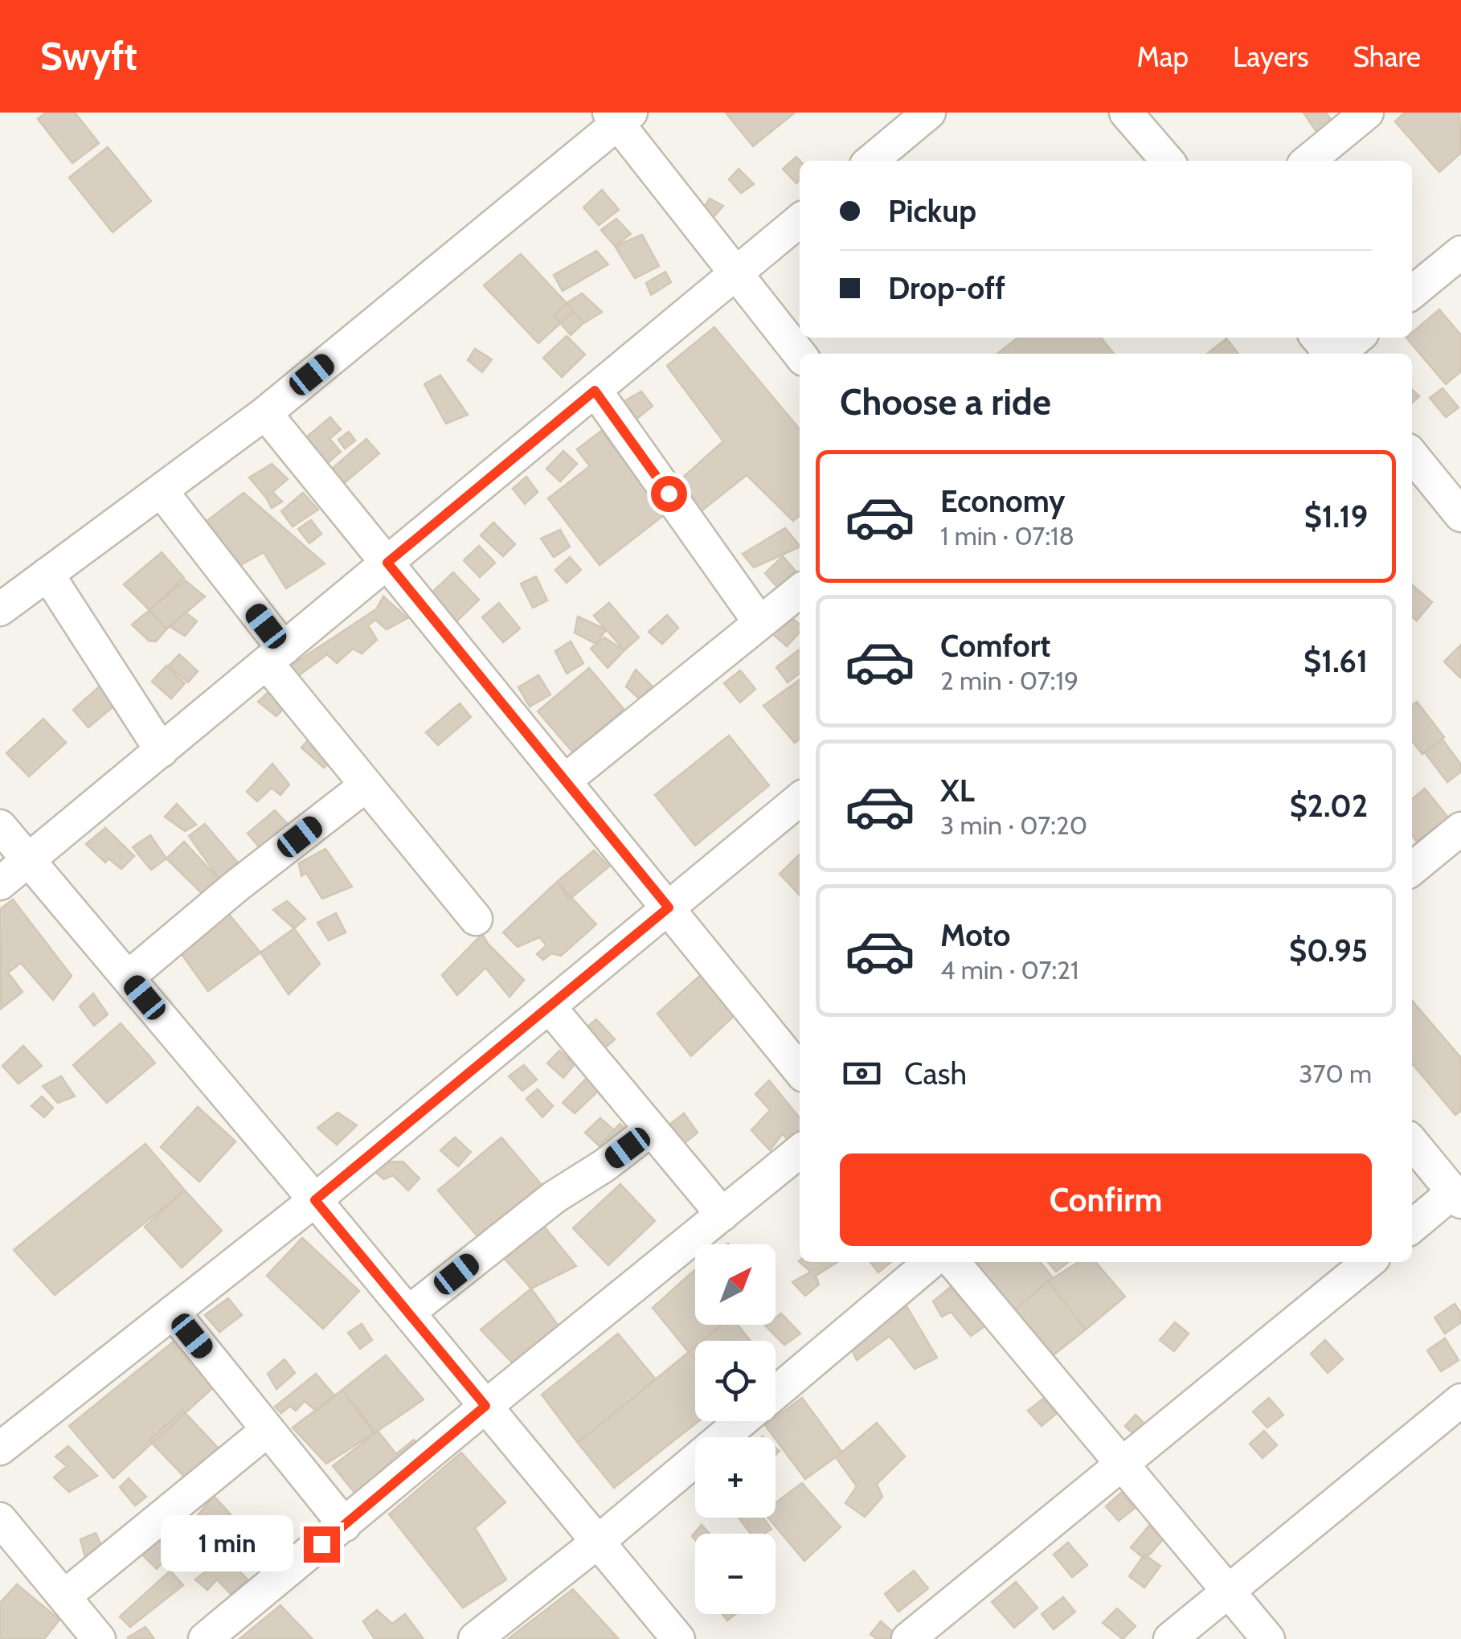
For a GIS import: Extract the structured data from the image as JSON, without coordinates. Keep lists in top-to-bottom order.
{
  "north": "top right",
  "page": {
    "header": "Swyft",
    "nav": ["Map", "Layers", "Share"],
    "banner": ["Pickup", "Drop-off"],
    "heading": "Choose a ride",
    "list": [
      {
        "name": "Economy",
        "note": "1 min · 07:18",
        "value": "$1.19"
      },
      {
        "name": "Comfort",
        "note": "2 min · 07:19",
        "value": "$1.61"
      },
      {
        "name": "XL",
        "note": "3 min · 07:20",
        "value": "$2.02"
      },
      {
        "name": "Moto",
        "note": "4 min · 07:21",
        "value": "$0.95"
      }
    ],
    "pay": ["Cash", "370 m"],
    "buttons": "Confirm",
    "map_buttons": ["+", "−"],
    "bubble": "1 min"
  }
}
